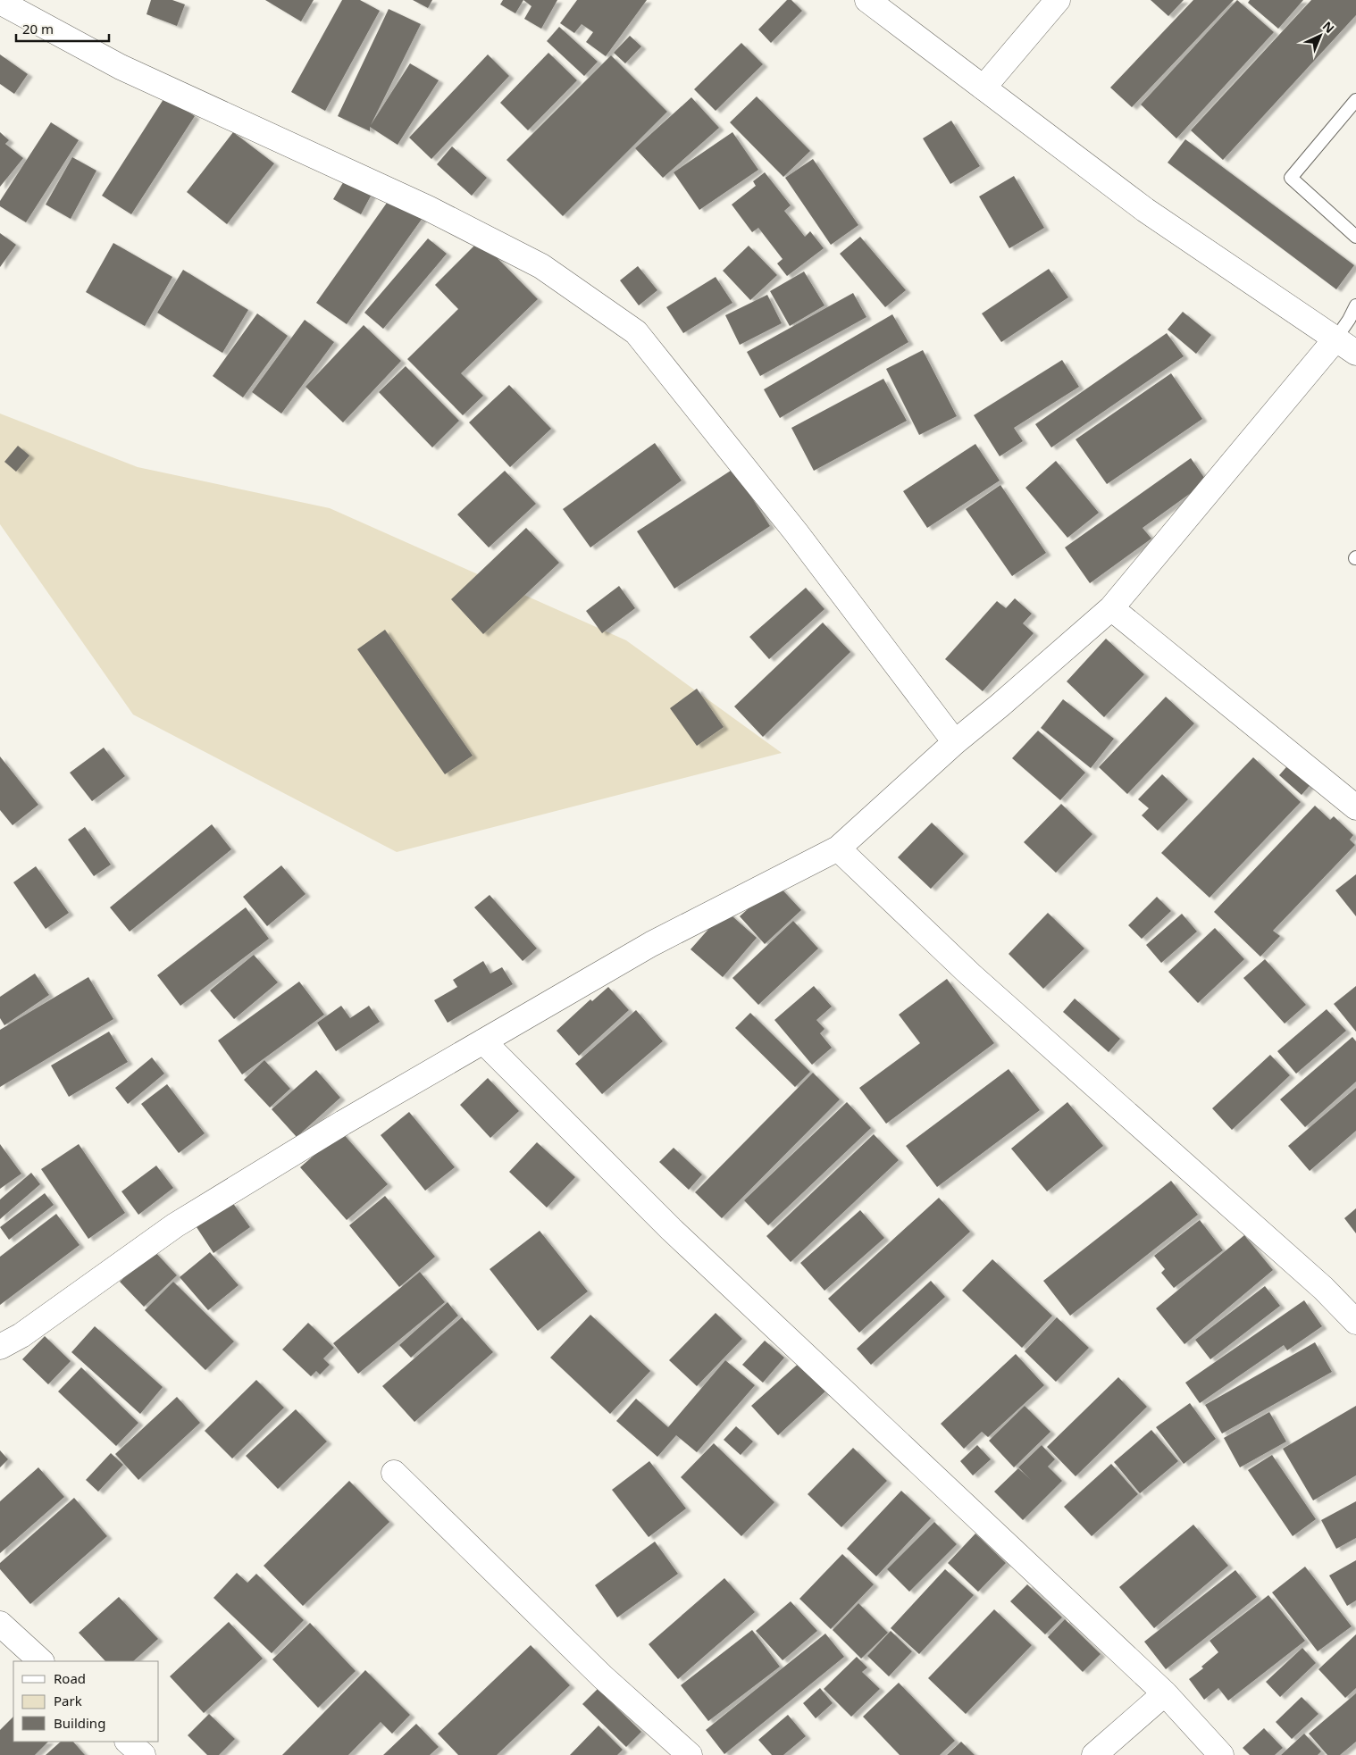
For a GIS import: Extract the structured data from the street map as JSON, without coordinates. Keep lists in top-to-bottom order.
{
  "legend": ["Road", "Park", "Building"],
  "scale_bar": "20 m",
  "north": "top right"
}
